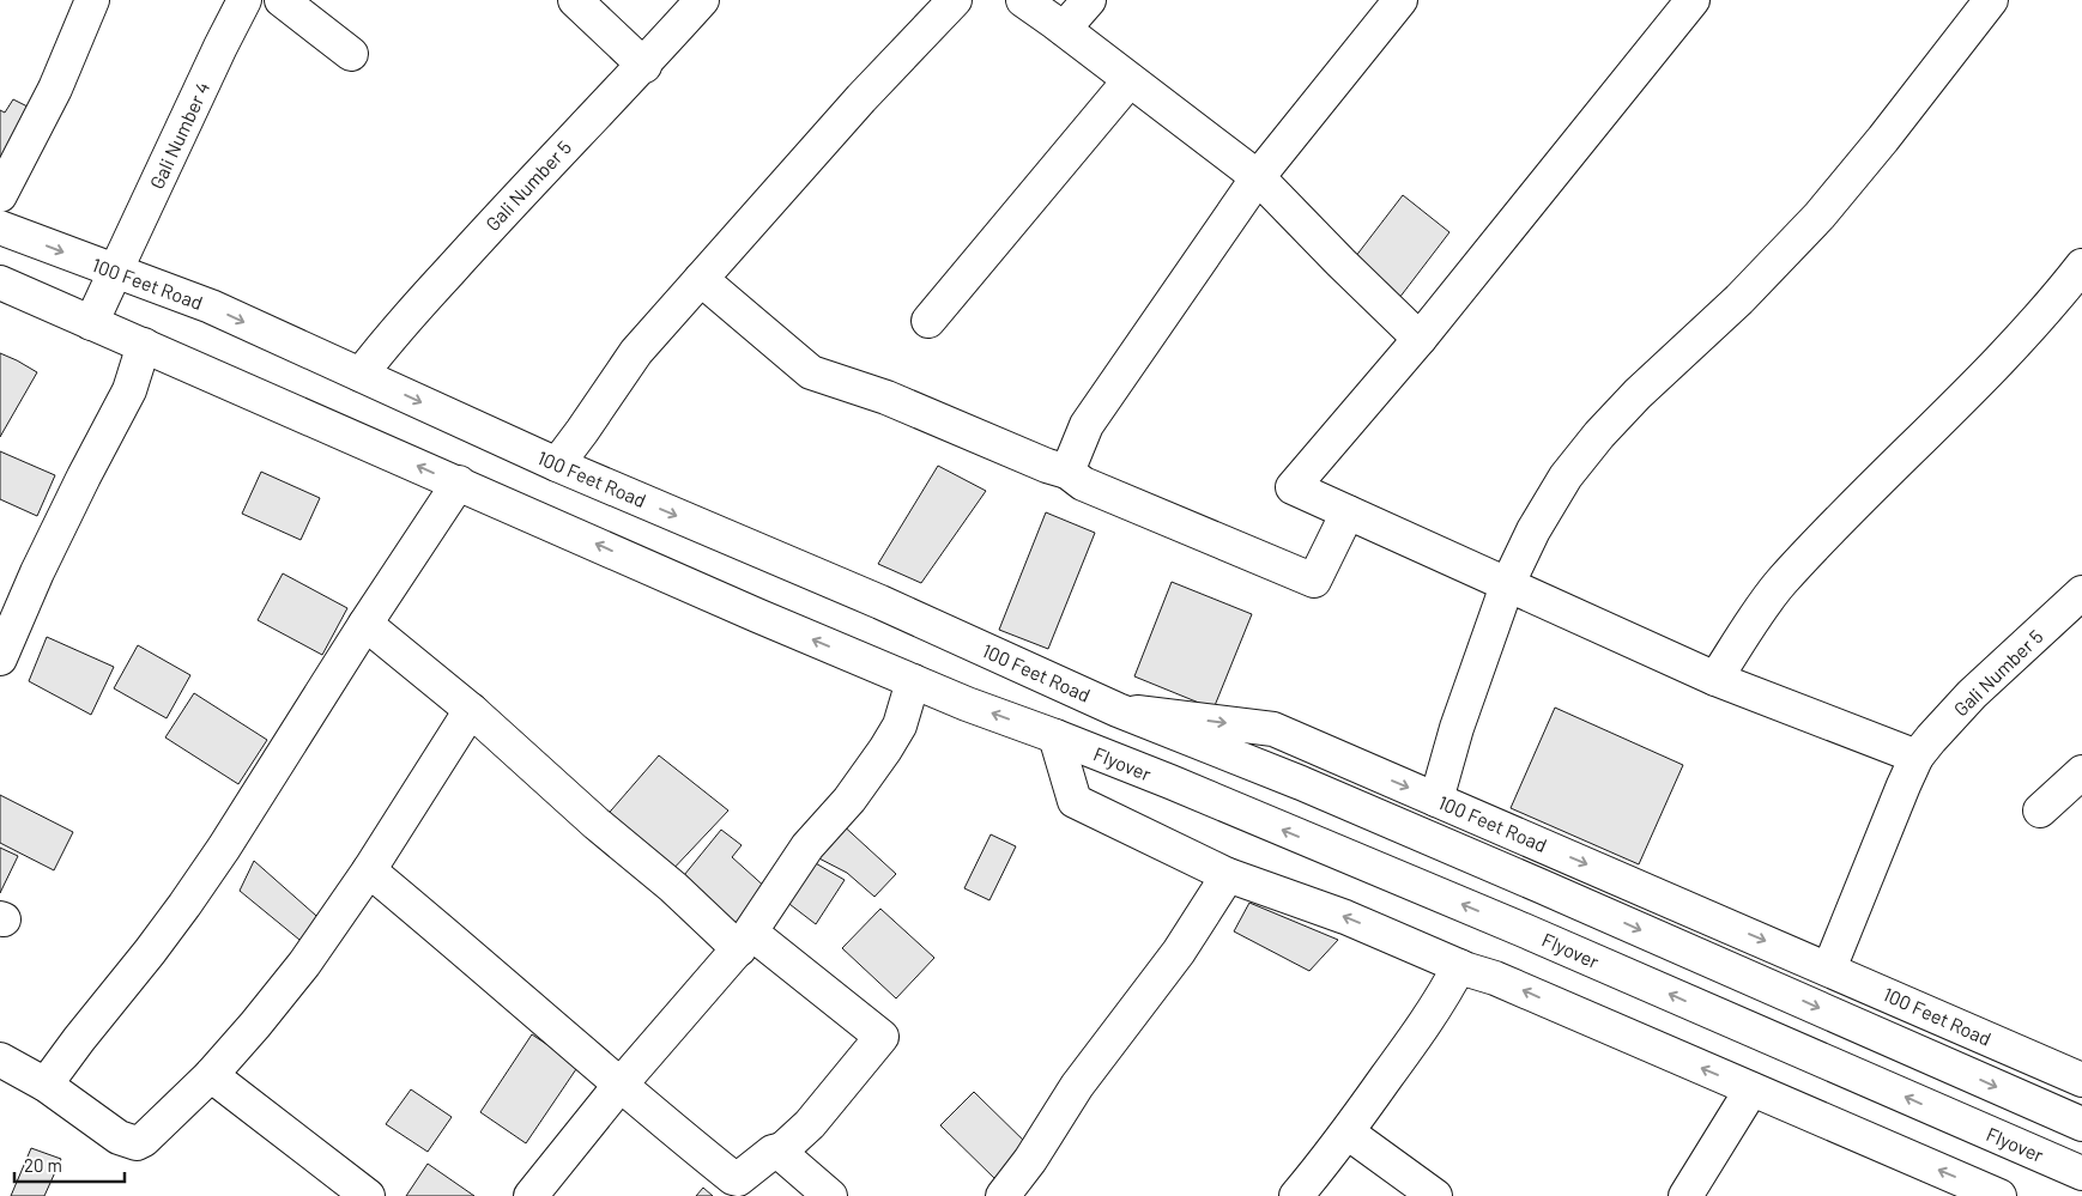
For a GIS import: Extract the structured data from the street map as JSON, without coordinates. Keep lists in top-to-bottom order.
{
  "streets": {
    "street": [
      "Gali Number 4",
      "Gali Number 5",
      "100 Feet Road",
      "Flyover"
    ]
  },
  "crossings": [
    ["Gali Number 4", "100 Feet Road"],
    ["Gali Number 5", "100 Feet Road"]
  ],
  "scale_bar": "20 m"
}
